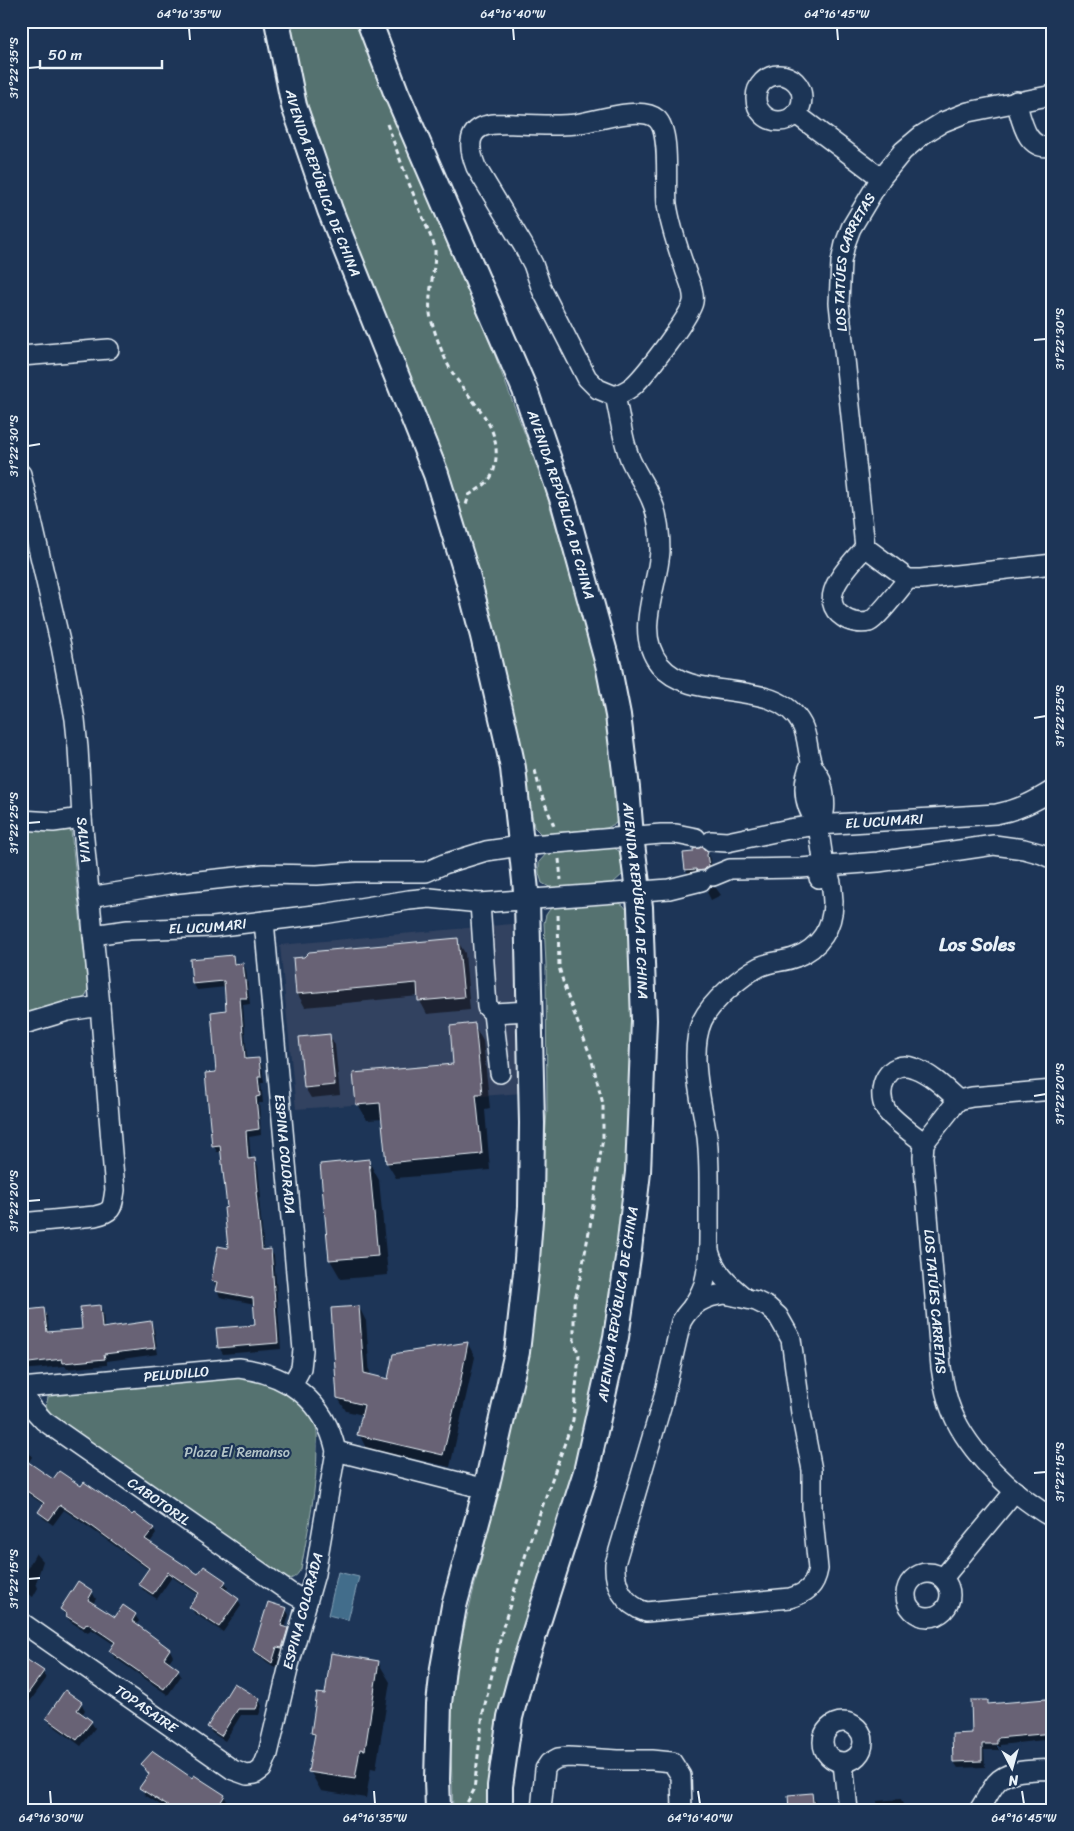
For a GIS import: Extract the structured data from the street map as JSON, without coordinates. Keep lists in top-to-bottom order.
{
  "streets": {
    "main road": ["AVENIDA REPÚBLICA DE CHINA"],
    "street": [
      "LOS TATÚES CARRETAS",
      "EL UCUMARI",
      "SALVIA",
      "ESPINA COLORADA",
      "PELUDILLO",
      "CABOTORIL",
      "TOPASAIRE"
    ]
  },
  "crossings": [
    ["AVENIDA REPÚBLICA DE CHINA", "EL UCUMARI"],
    ["EL UCUMARI", "SALVIA"],
    ["EL UCUMARI", "ESPINA COLORADA"],
    ["ESPINA COLORADA", "PELUDILLO"],
    ["ESPINA COLORADA", "CABOTORIL"],
    ["ESPINA COLORADA", "TOPASAIRE"],
    ["PELUDILLO", "CABOTORIL"]
  ],
  "districts": ["Los Soles"],
  "parks": ["Plaza El Remanso"],
  "scale_bar": "50 m",
  "north": "bottom",
  "coordinates": [
    "64°16'35\"W",
    "64°16'40\"W",
    "64°16'45\"W",
    "31°22'35\"S",
    "31°22'30\"S",
    "31°22'25\"S",
    "31°22'20\"S",
    "31°22'15\"S",
    "64°16'30\"W"
  ]
}
